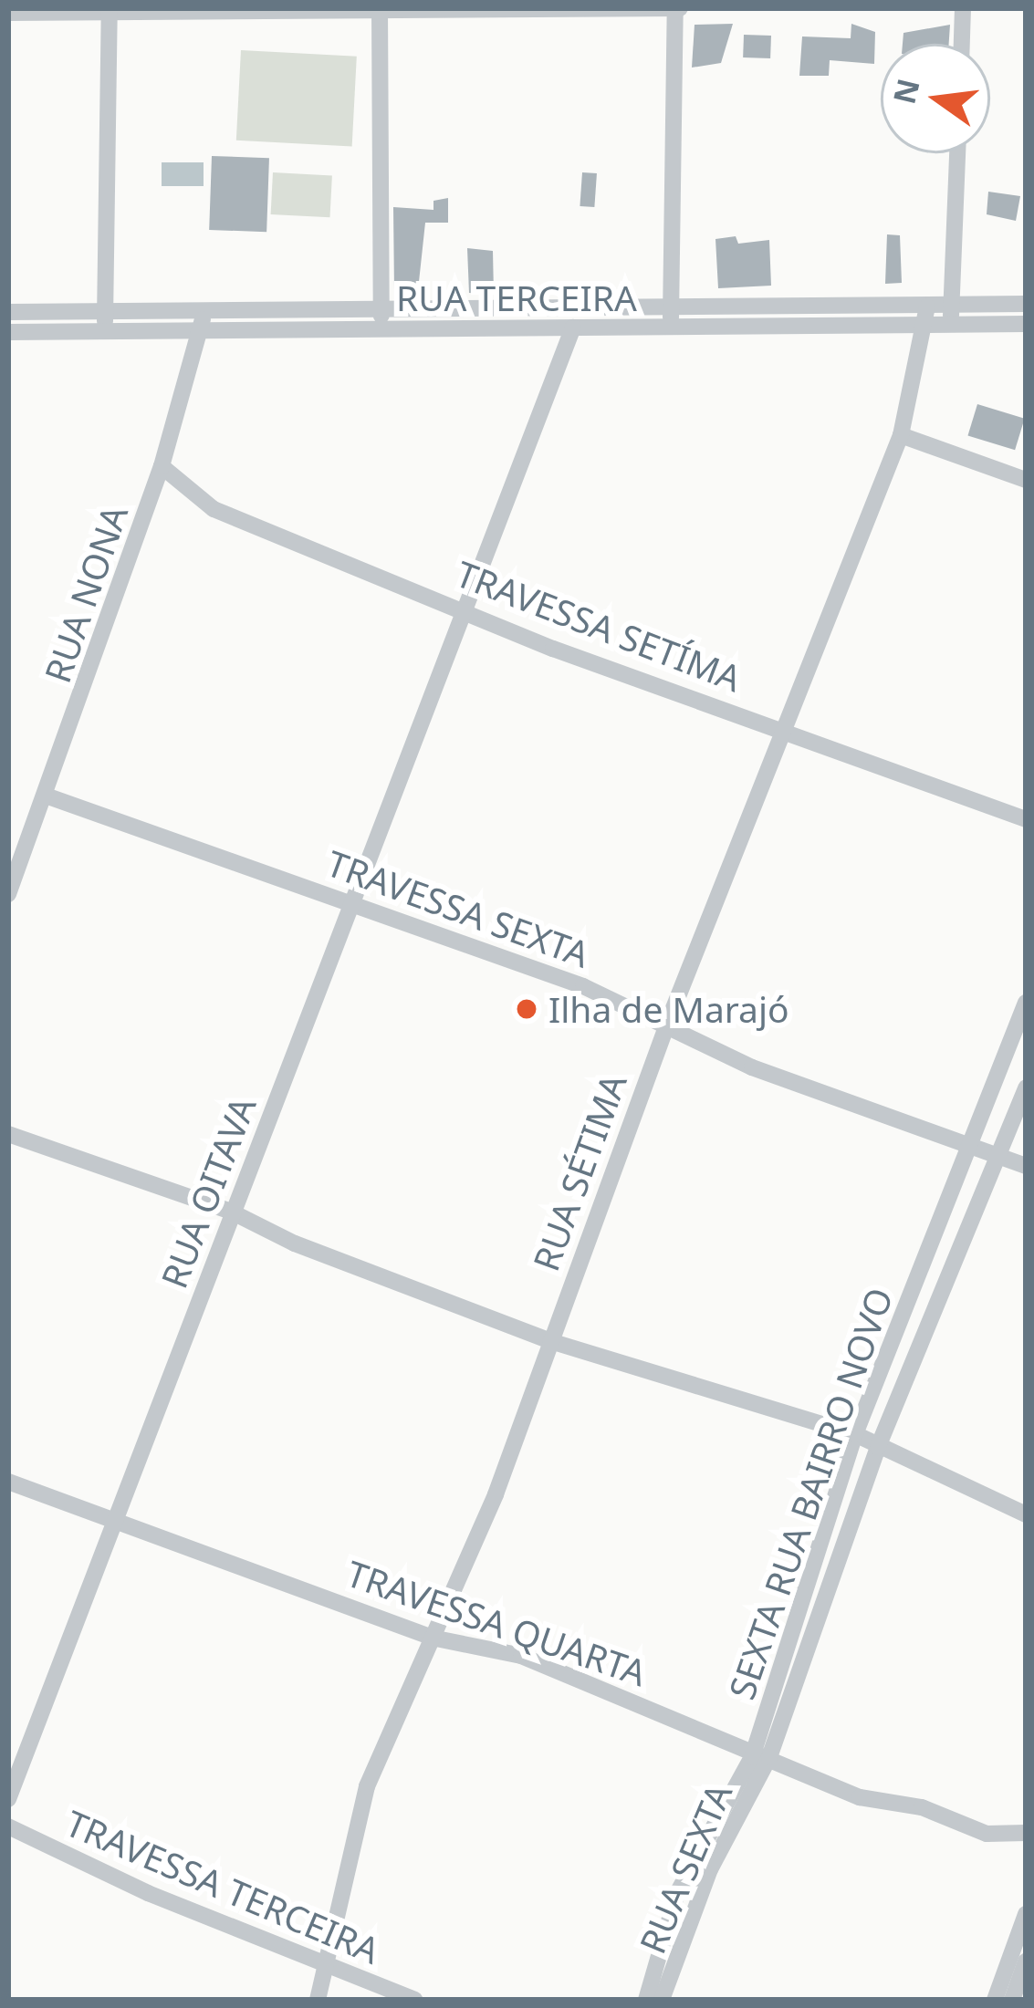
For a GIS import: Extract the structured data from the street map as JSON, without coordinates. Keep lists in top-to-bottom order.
{
  "streets": {
    "street": [
      "RUA TERCEIRA",
      "RUA NONA",
      "TRAVESSA SETÍMA",
      "TRAVESSA SEXTA",
      "RUA SÉTIMA",
      "RUA OITAVA",
      "SEXTA RUA BAIRRO NOVO",
      "TRAVESSA QUARTA",
      "RUA SEXTA",
      "TRAVESSA TERCEIRA"
    ]
  },
  "crossings": [
    ["RUA TERCEIRA", "RUA NONA"],
    ["RUA TERCEIRA", "RUA SÉTIMA"],
    ["RUA TERCEIRA", "RUA OITAVA"],
    ["RUA NONA", "TRAVESSA SETÍMA"],
    ["RUA NONA", "TRAVESSA SEXTA"],
    ["TRAVESSA SETÍMA", "RUA SÉTIMA"],
    ["TRAVESSA SETÍMA", "RUA OITAVA"],
    ["TRAVESSA SEXTA", "RUA SÉTIMA"],
    ["TRAVESSA SEXTA", "RUA OITAVA"],
    ["TRAVESSA SEXTA", "SEXTA RUA BAIRRO NOVO"],
    ["TRAVESSA SEXTA", "RUA SEXTA"],
    ["RUA SÉTIMA", "TRAVESSA QUARTA"],
    ["RUA SÉTIMA", "TRAVESSA TERCEIRA"],
    ["RUA OITAVA", "TRAVESSA QUARTA"],
    ["SEXTA RUA BAIRRO NOVO", "TRAVESSA QUARTA"],
    ["SEXTA RUA BAIRRO NOVO", "RUA SEXTA"],
    ["TRAVESSA QUARTA", "RUA SEXTA"]
  ],
  "places": ["Ilha de Marajó"],
  "north": "left"
}
